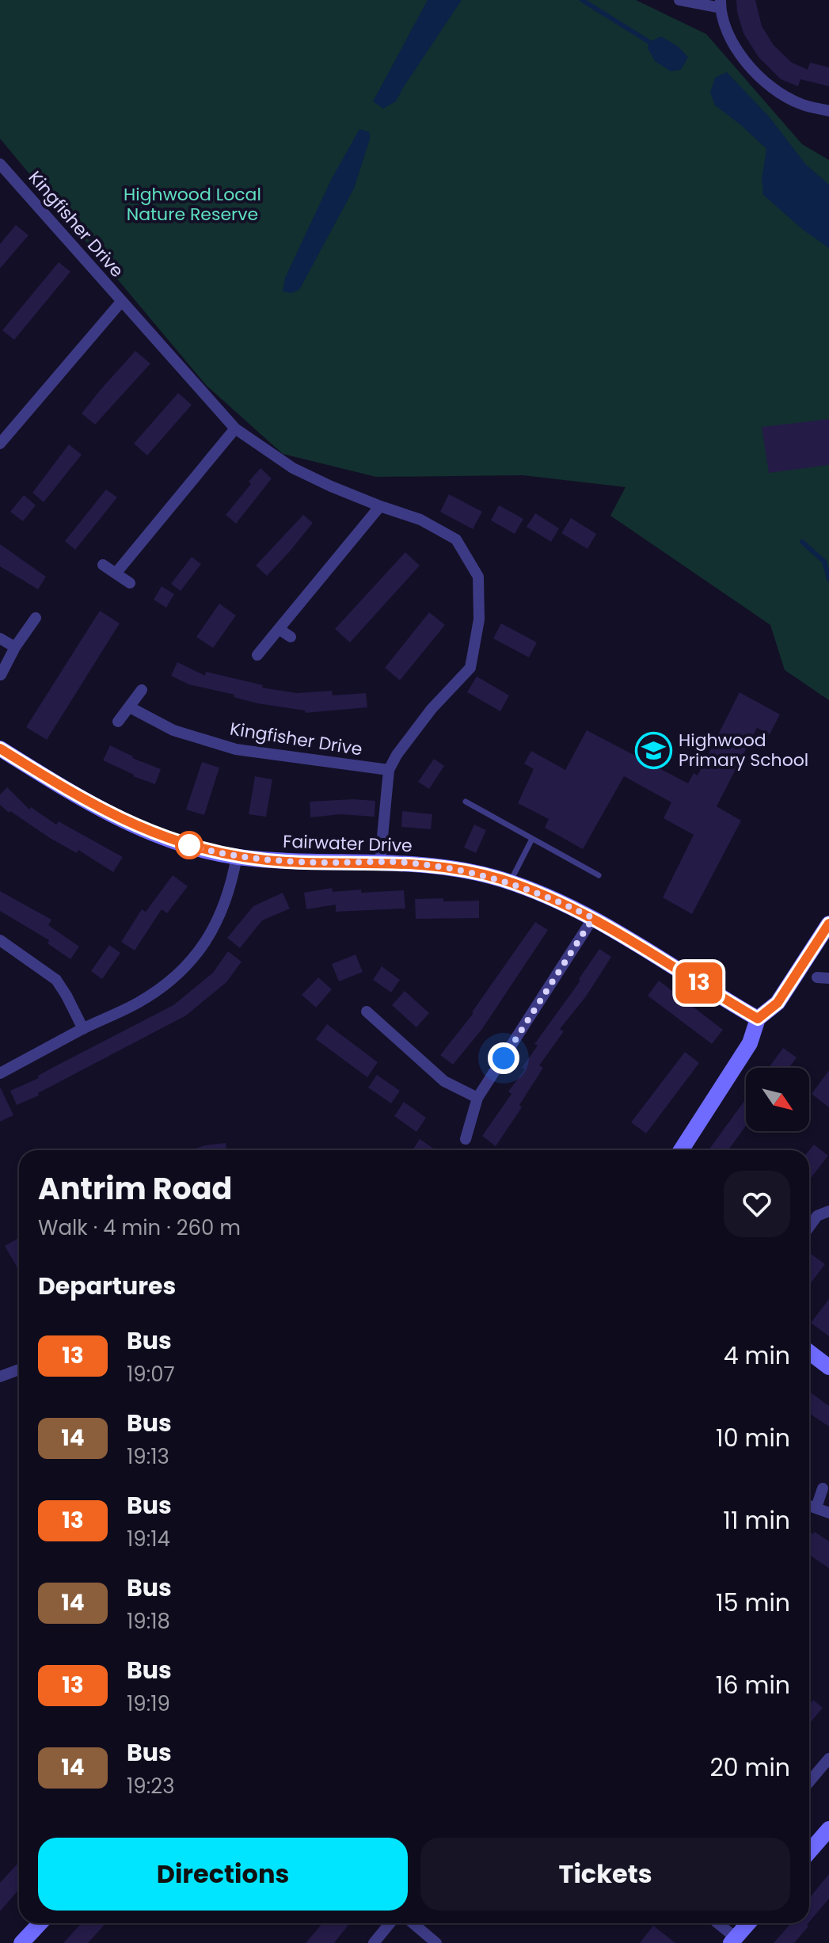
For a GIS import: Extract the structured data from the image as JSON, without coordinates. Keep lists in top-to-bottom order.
{
  "streets": {
    "street": ["Kingfisher Drive", "Fairwater Drive"]
  },
  "crossings": [
    ["Kingfisher Drive", "Fairwater Drive"]
  ],
  "parks": ["Highwood Local Nature Reserve"],
  "places": {
    "school or university": ["Highwood Primary School"]
  },
  "lines": ["bus line 13"],
  "north": "bottom right",
  "page": {
    "on_map": "13",
    "heading": [
      ["Antrim Road", "Walk · 4 min · 260 m"],
      "Departures"
    ],
    "list": [
      {
        "mark": "13",
        "name": "Bus",
        "note": "19:07",
        "value": "4 min"
      },
      {
        "mark": "14",
        "name": "Bus",
        "note": "19:13",
        "value": "10 min"
      },
      {
        "mark": "13",
        "name": "Bus",
        "note": "19:14",
        "value": "11 min"
      },
      {
        "mark": "14",
        "name": "Bus",
        "note": "19:18",
        "value": "15 min"
      },
      {
        "mark": "13",
        "name": "Bus",
        "note": "19:19",
        "value": "16 min"
      },
      {
        "mark": "14",
        "name": "Bus",
        "note": "19:23",
        "value": "20 min"
      }
    ],
    "buttons": ["Directions", "Tickets"]
  }
}
